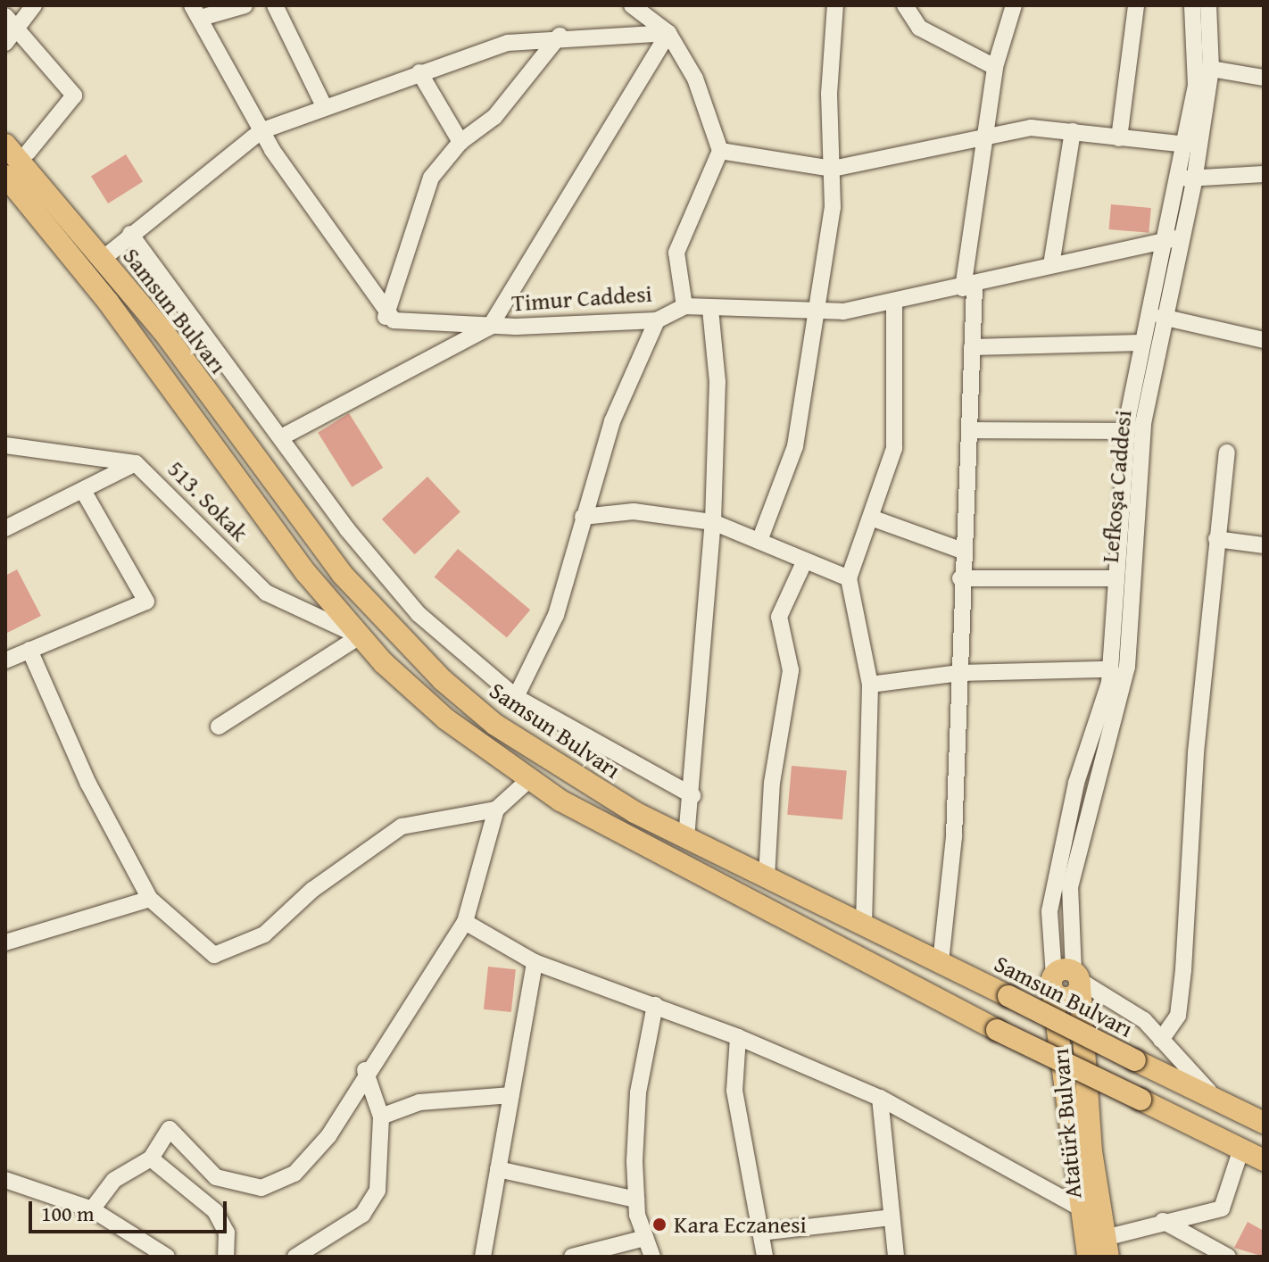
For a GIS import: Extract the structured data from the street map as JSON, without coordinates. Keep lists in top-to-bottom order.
{
  "streets": {
    "main road": ["Samsun Bulvarı", "Atatürk Bulvarı"],
    "street": ["Timur Caddesi", "Lefkoşa Caddesi", "513. Sokak"]
  },
  "crossings": [
    ["Timur Caddesi", "Lefkoşa Caddesi"],
    ["Lefkoşa Caddesi", "Atatürk Bulvarı"]
  ],
  "places": ["Kara Eczanesi"],
  "scale_bar": "100 m"
}
